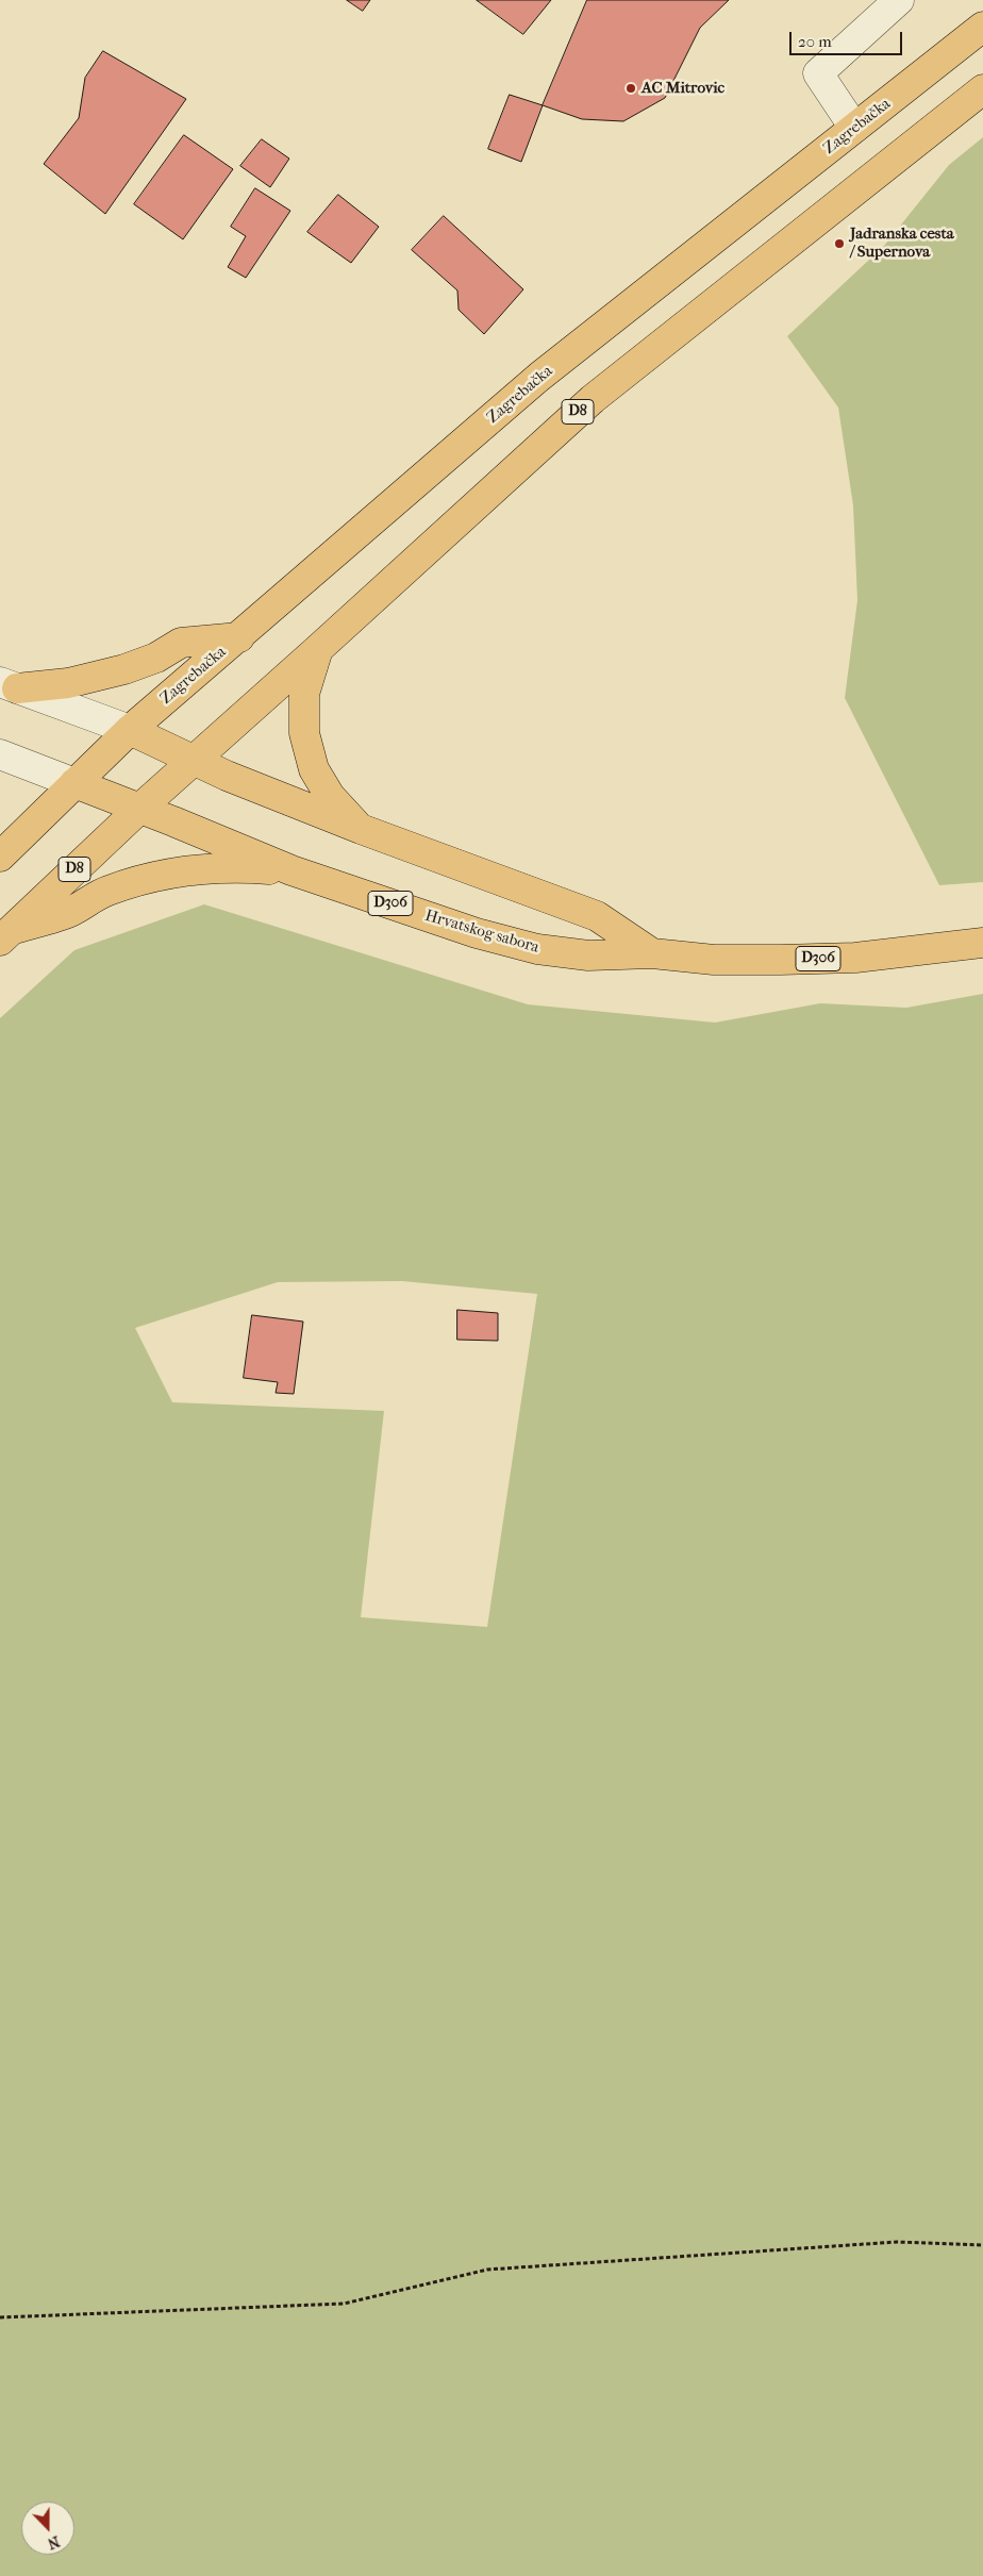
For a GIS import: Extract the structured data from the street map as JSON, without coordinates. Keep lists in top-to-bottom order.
{
  "streets": {
    "main road": [
      "Zagrebačka",
      "D8",
      "D306",
      "Hrvatskog sabora"
    ]
  },
  "crossings": [
    ["Zagrebačka", "Hrvatskog sabora"],
    ["D8", "Hrvatskog sabora"]
  ],
  "places": ["AC Mitrovic", "Jadranska cesta / Supernova"],
  "scale_bar": "20 m",
  "north": "bottom"
}
